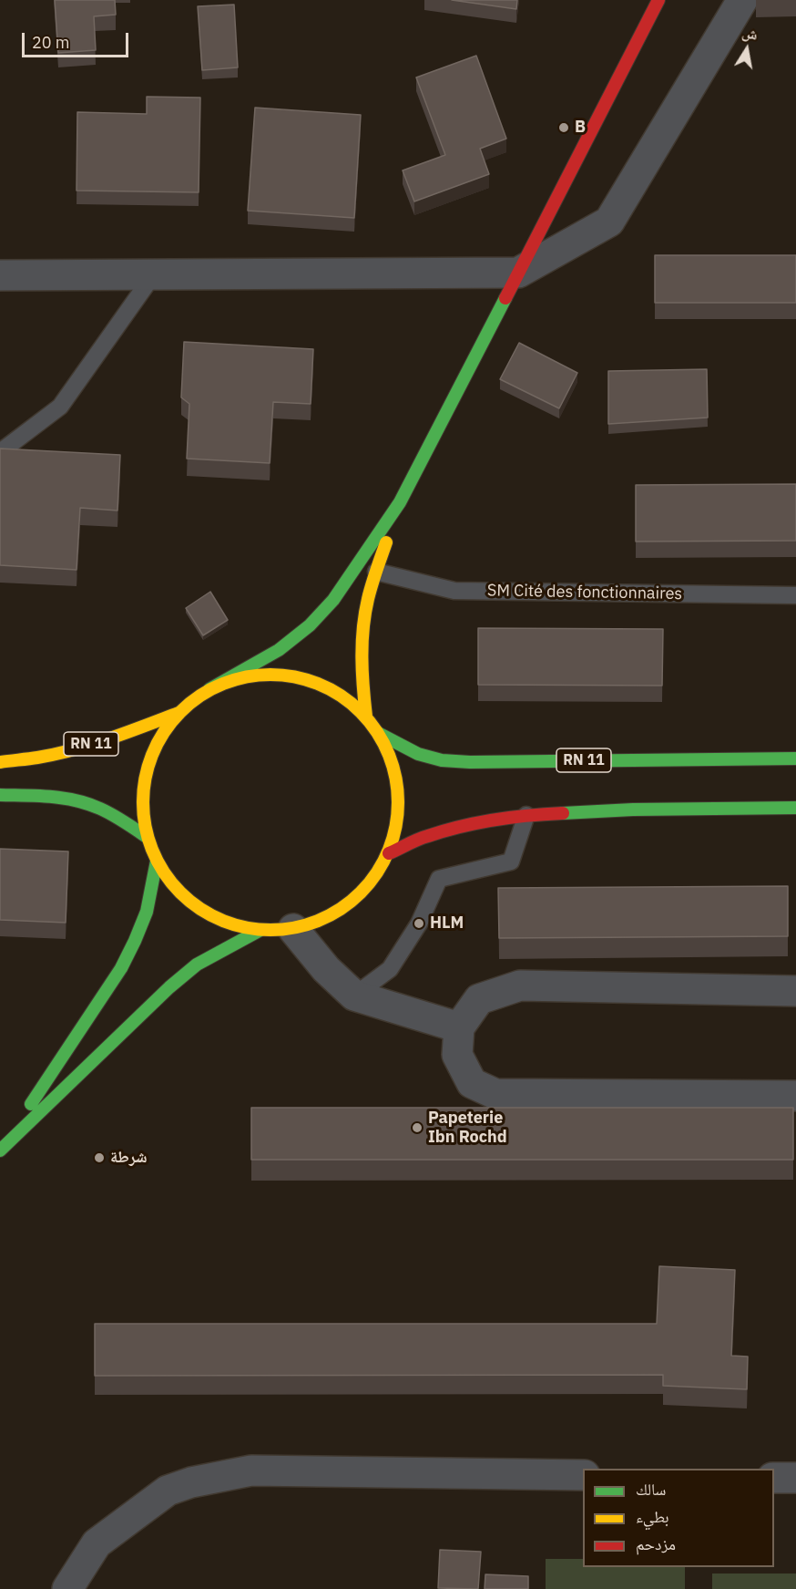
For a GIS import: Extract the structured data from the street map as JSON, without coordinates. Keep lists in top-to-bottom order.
{
  "streets": {
    "main road": ["RN 11"],
    "lane": ["SM Cité des fonctionnaires"]
  },
  "places": [
    "B",
    "HLM",
    "Papeterie Ibn Rochd",
    "شرطة"
  ],
  "legend": ["سالك", "بطيء", "مزدحم"],
  "scale_bar": "20 m",
  "north": "top"
}
